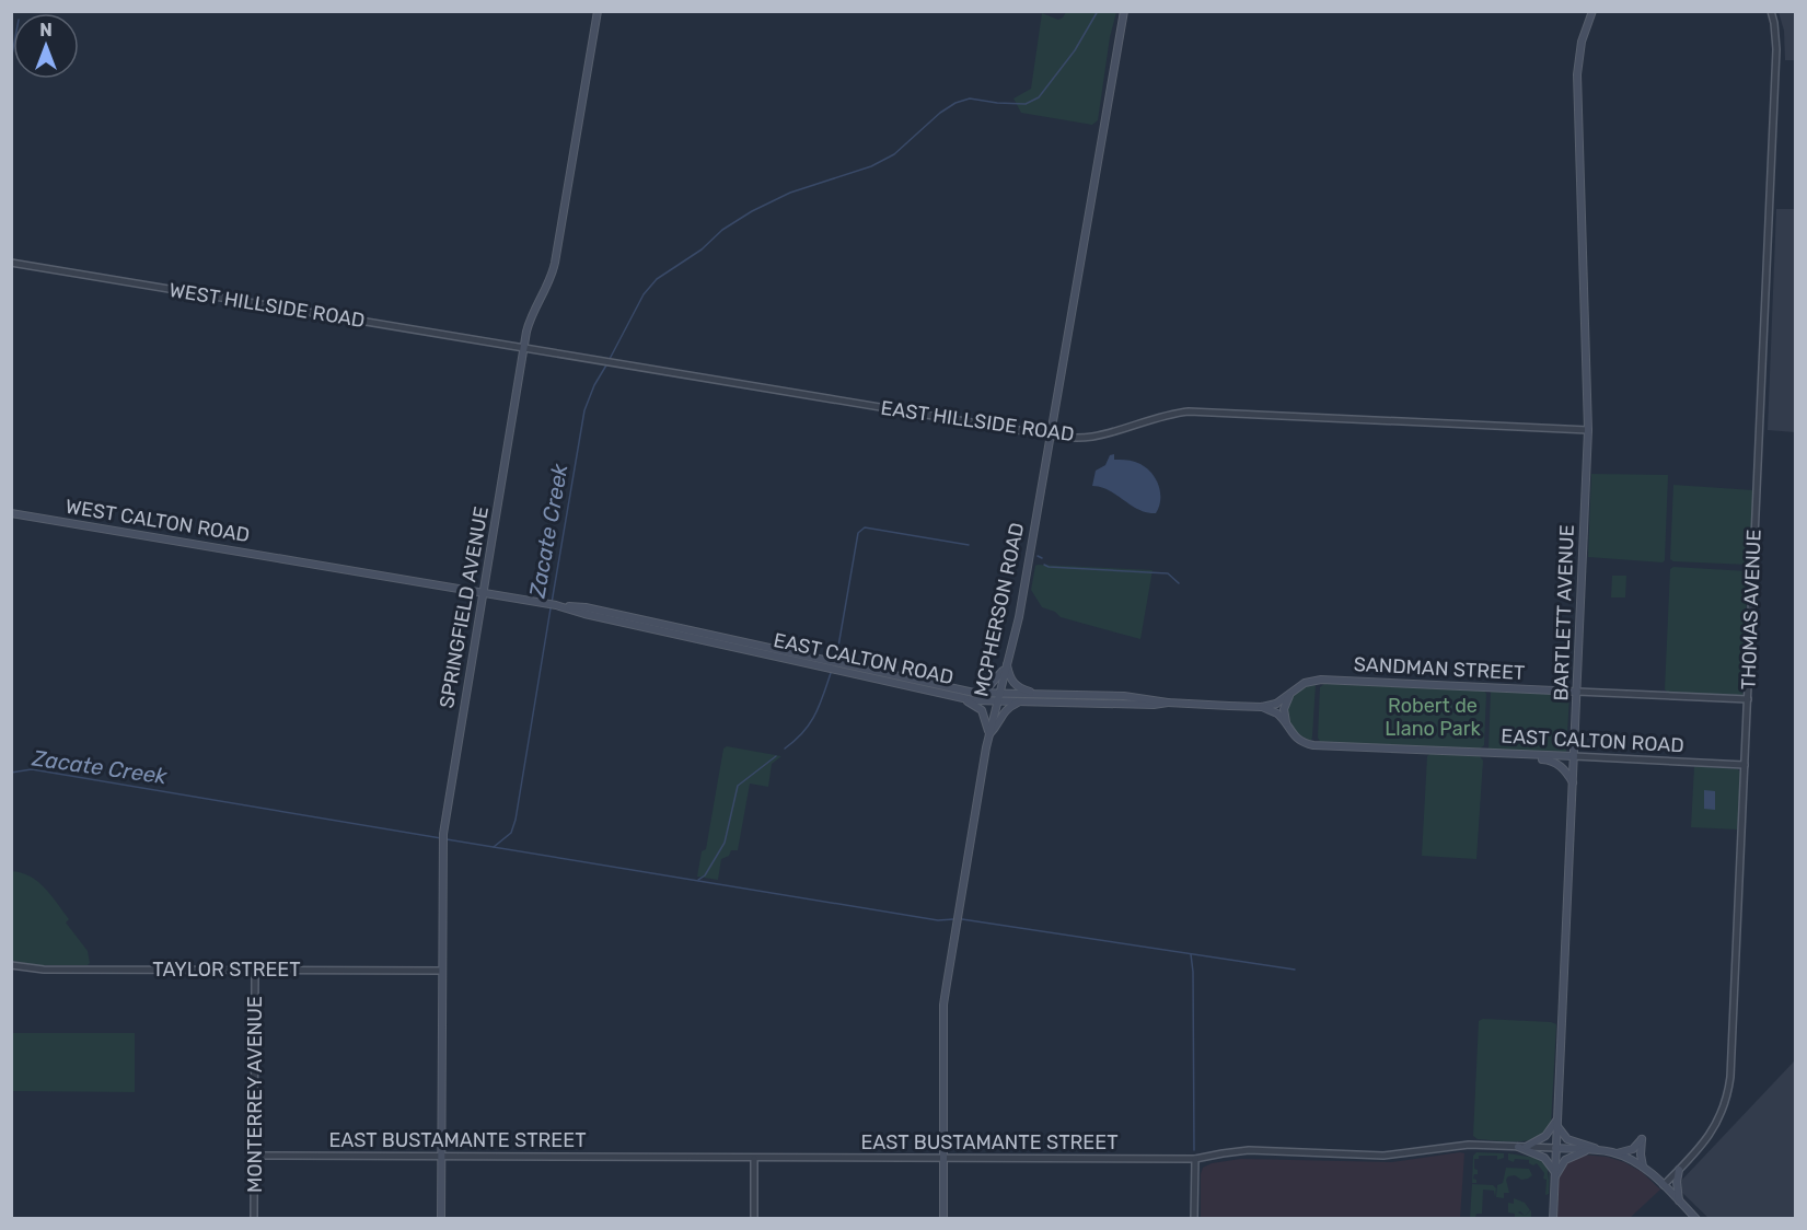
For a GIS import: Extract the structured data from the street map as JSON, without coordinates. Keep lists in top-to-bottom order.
{
  "streets": {
    "main road": [
      "WEST CALTON ROAD",
      "SPRINGFIELD AVENUE",
      "MCPHERSON ROAD",
      "BARTLETT AVENUE",
      "EAST CALTON ROAD",
      "SANDMAN STREET",
      "EAST BUSTAMANTE STREET"
    ],
    "street": [
      "WEST HILLSIDE ROAD",
      "EAST HILLSIDE ROAD",
      "THOMAS AVENUE",
      "TAYLOR STREET",
      "MONTERREY AVENUE"
    ]
  },
  "crossings": [
    ["WEST HILLSIDE ROAD", "EAST HILLSIDE ROAD"],
    ["WEST HILLSIDE ROAD", "SPRINGFIELD AVENUE"],
    ["EAST HILLSIDE ROAD", "SPRINGFIELD AVENUE"],
    ["EAST HILLSIDE ROAD", "MCPHERSON ROAD"],
    ["EAST HILLSIDE ROAD", "BARTLETT AVENUE"],
    ["WEST CALTON ROAD", "EAST CALTON ROAD"],
    ["SPRINGFIELD AVENUE", "EAST CALTON ROAD"],
    ["SPRINGFIELD AVENUE", "TAYLOR STREET"],
    ["SPRINGFIELD AVENUE", "EAST BUSTAMANTE STREET"],
    ["MCPHERSON ROAD", "EAST CALTON ROAD"],
    ["MCPHERSON ROAD", "EAST BUSTAMANTE STREET"],
    ["THOMAS AVENUE", "EAST CALTON ROAD"],
    ["THOMAS AVENUE", "SANDMAN STREET"],
    ["THOMAS AVENUE", "EAST BUSTAMANTE STREET"],
    ["BARTLETT AVENUE", "EAST CALTON ROAD"],
    ["BARTLETT AVENUE", "SANDMAN STREET"],
    ["BARTLETT AVENUE", "EAST BUSTAMANTE STREET"],
    ["EAST CALTON ROAD", "SANDMAN STREET"],
    ["TAYLOR STREET", "MONTERREY AVENUE"],
    ["MONTERREY AVENUE", "EAST BUSTAMANTE STREET"]
  ],
  "water": ["Zacate Creek"],
  "parks": ["Robert de Llano Park"],
  "north": "top"
}
